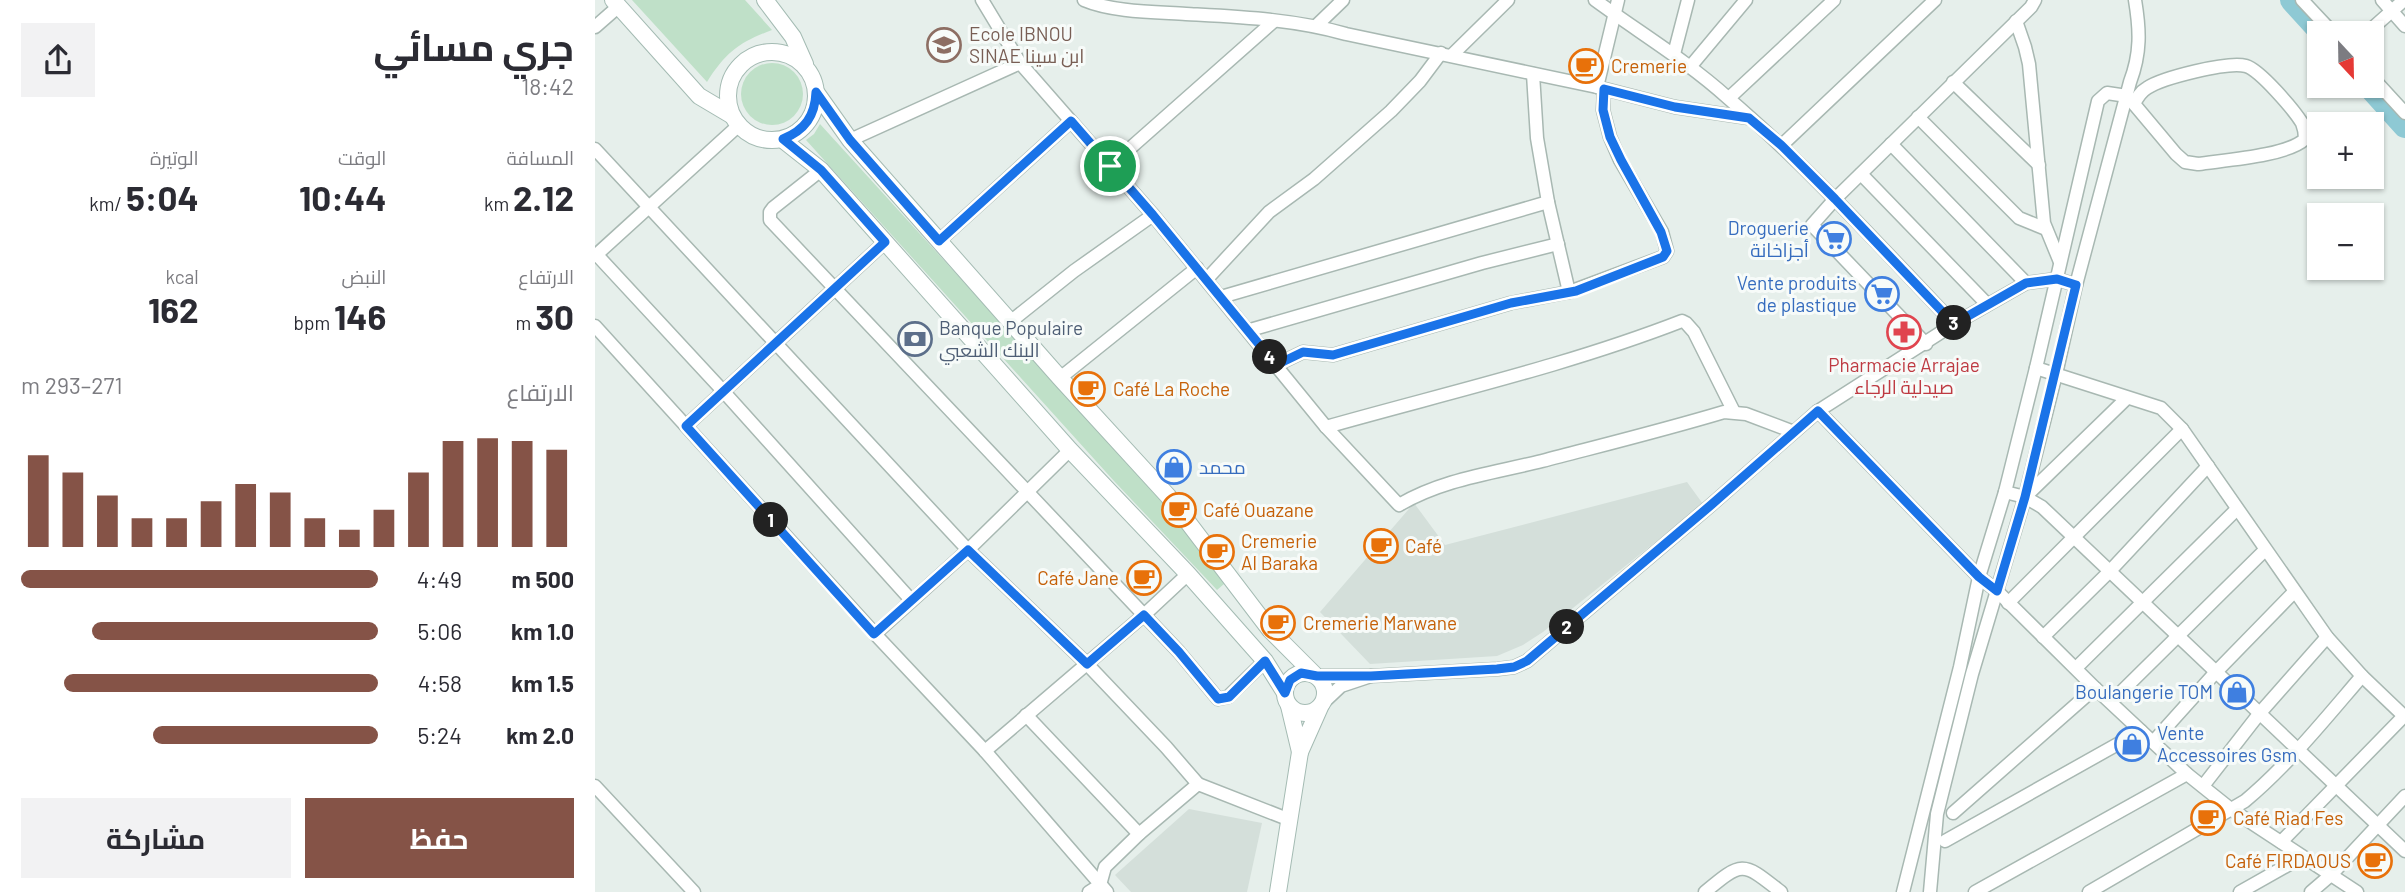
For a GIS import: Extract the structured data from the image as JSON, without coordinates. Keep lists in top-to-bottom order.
{
  "places": {
    "school or university": ["Ecole IBNOU SINAE ابن سينا"],
    "cafe": [
      "Cremerie",
      "Café La Roche",
      "Café Ouazane",
      "Café",
      "Cremerie Al Baraka",
      "Café Jane",
      "Cremerie Marwane",
      "Café Riad Fes",
      "Café FIRDAOUS"
    ],
    "supermarket": ["Droguerie أجزاخانة", "Vente produits de plastique"],
    "pharmacy": ["Pharmacie Arrajae صيدلية الرجاء"],
    "bank": ["Banque Populaire البنك الشعبي"],
    "shop": ["محمد", "Boulangerie TOM", "Vente Accessoires Gsm"]
  },
  "north": "bottom",
  "page": {
    "heading": ["جري مسائي", "18:42"],
    "map_buttons": ["+", "−"],
    "stats": [
      ["المسافة", "2.12 km"],
      ["الوقت", "10:44"],
      ["الوتيرة", "5:04 /km"],
      ["الارتفاع", "30 m"],
      ["النبض", "146 bpm"],
      ["kcal", "162"]
    ],
    "pins": [
      "3",
      "4",
      "1",
      "2"
    ],
    "chart": ["الارتفاع", "271–293 m"],
    "list": [
      {
        "name": "500 m",
        "note": "4:49"
      },
      {
        "name": "1.0 km",
        "note": "5:06"
      },
      {
        "name": "1.5 km",
        "note": "4:58"
      },
      {
        "name": "2.0 km",
        "note": "5:24"
      }
    ],
    "buttons": ["حفظ", "مشاركة"]
  }
}
